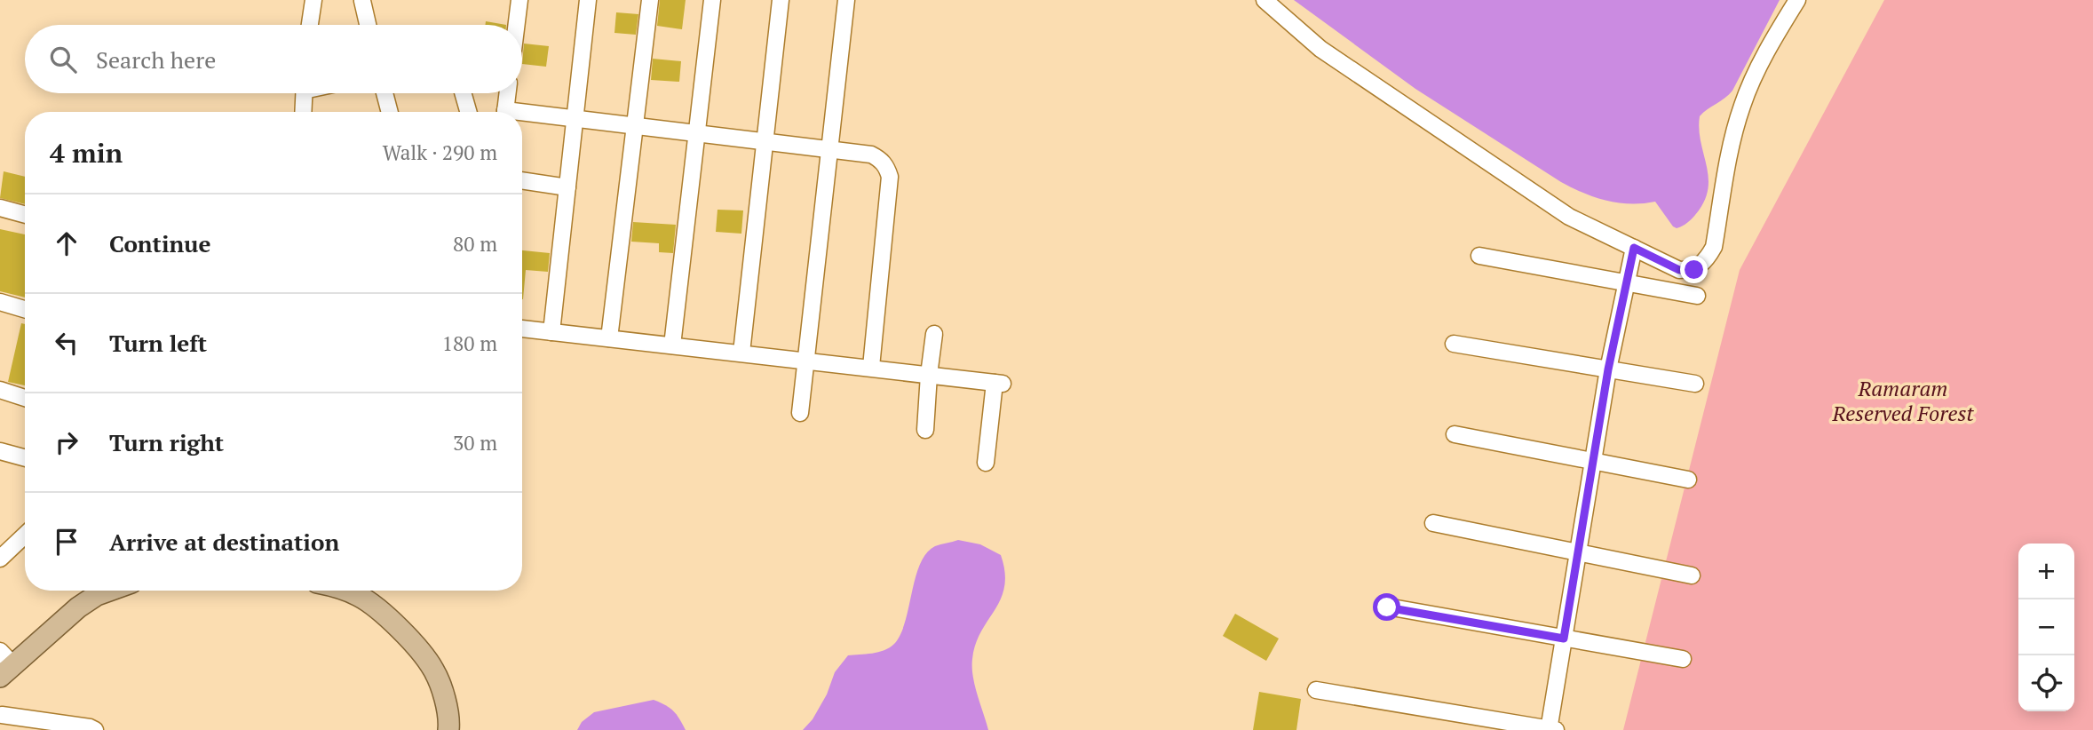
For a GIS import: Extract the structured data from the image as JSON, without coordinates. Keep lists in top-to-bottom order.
{
  "parks": ["Ramaram Reserved Forest"],
  "page": {
    "search": "Search here",
    "heading": ["4 min", "Walk · 290 m"],
    "list": [
      ["Continue", "80 m"],
      ["Turn left", "180 m"],
      ["Turn right", "30 m"],
      "Arrive at destination"
    ],
    "map_buttons": ["+", "−"]
  }
}
